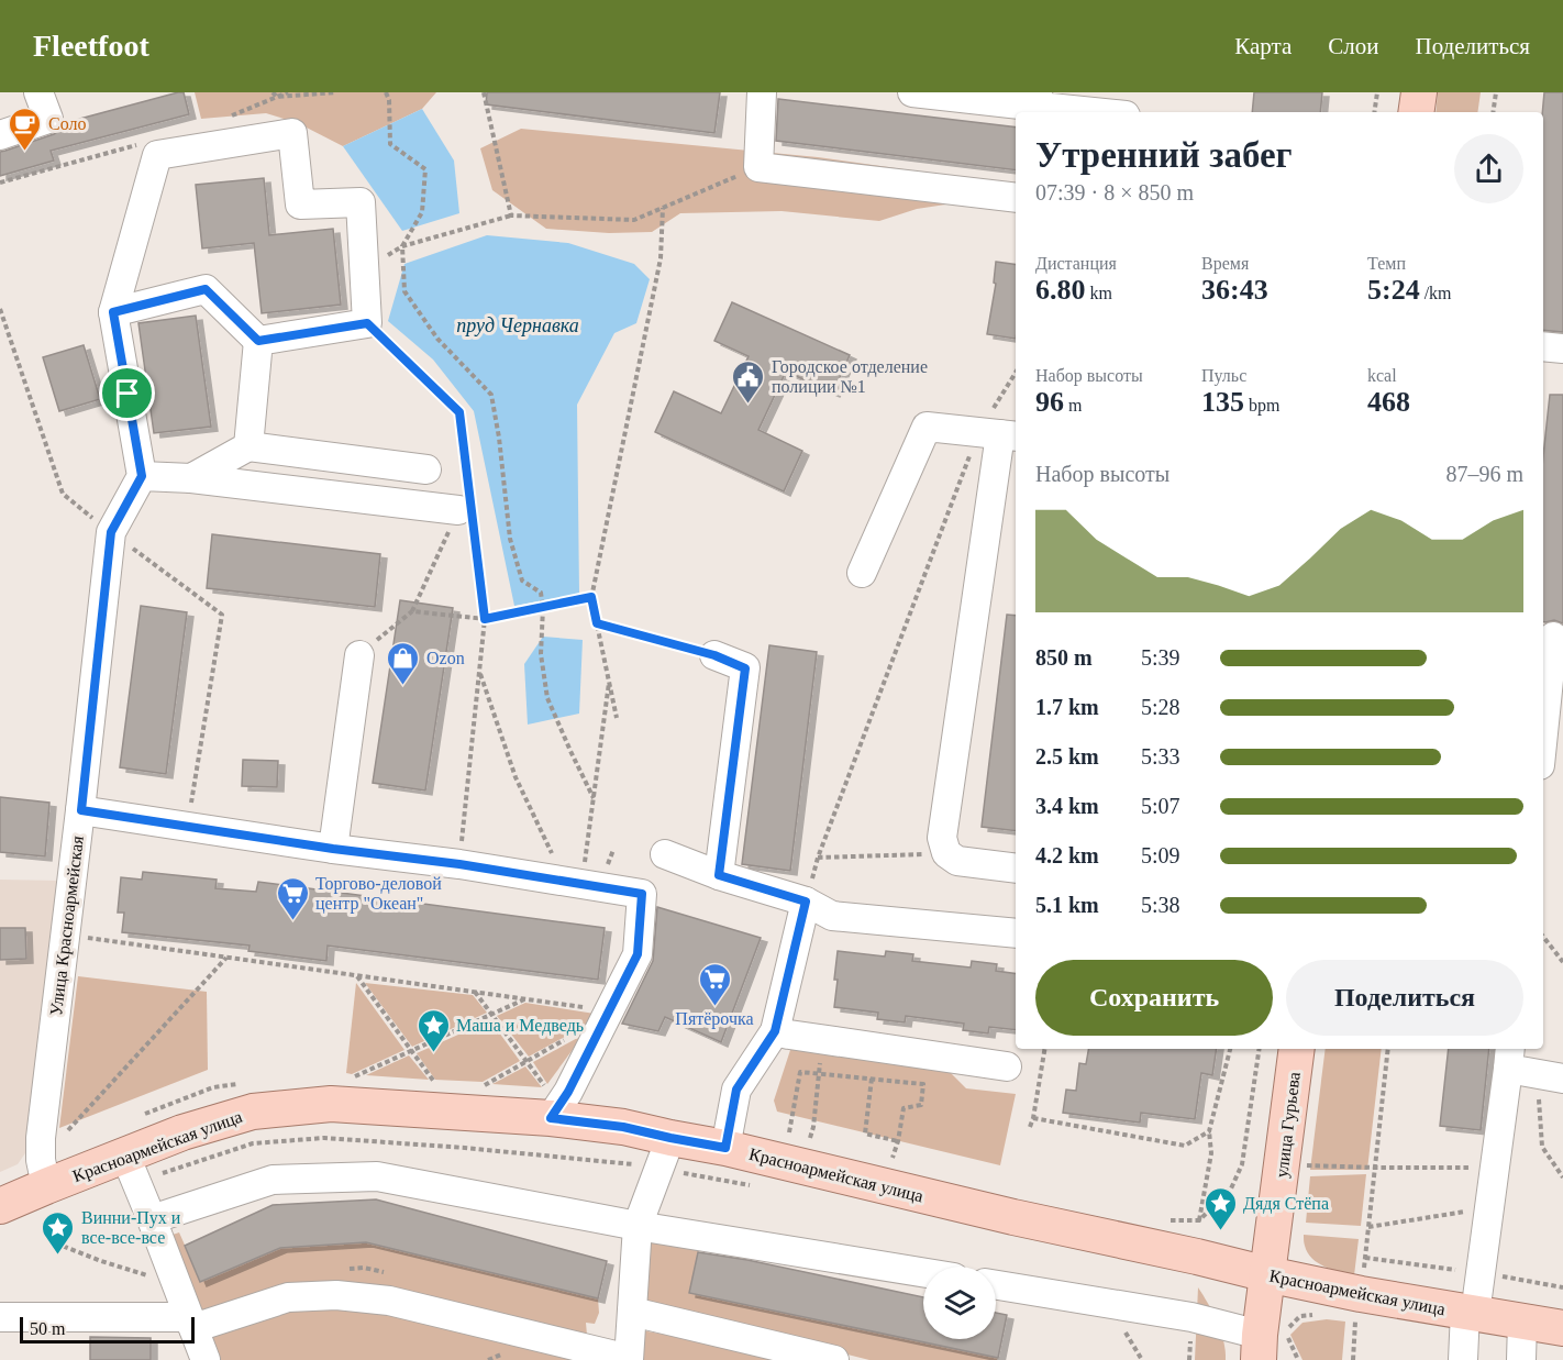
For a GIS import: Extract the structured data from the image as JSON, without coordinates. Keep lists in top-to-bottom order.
{
  "streets": {
    "main road": ["улица Гурьева", "Красноармейская улица"],
    "street": ["Улица Красноармейская"]
  },
  "crossings": [
    ["Улица Красноармейская", "Красноармейская улица"],
    ["улица Гурьева", "Красноармейская улица"]
  ],
  "water": ["пруд Чернавка"],
  "places": {
    "cafe": ["Соло"],
    "public building": ["Городское отделение полиции №1"],
    "shop": ["Ozon"],
    "supermarket": ["Торгово-деловой центр \"Океан\"", "Пятёрочка"],
    "place": ["Маша и Медведь", "Дядя Стёпа", "Винни-Пух и все-все-все"]
  },
  "scale_bar": "50 m",
  "page": {
    "header": "Fleetfoot",
    "nav": ["Карта", "Слои", "Поделиться"],
    "heading": ["Утренний забег", "07:39 · 8 × 850 m"],
    "stats": [
      ["Дистанция", "6.80 km"],
      ["Время", "36:43"],
      ["Темп", "5:24 /km"],
      ["Набор высоты", "96 m"],
      ["Пульс", "135 bpm"],
      ["kcal", "468"]
    ],
    "chart": ["Набор высоты", "87–96 m"],
    "list": [
      {
        "name": "850 m",
        "note": "5:39"
      },
      {
        "name": "1.7 km",
        "note": "5:28"
      },
      {
        "name": "2.5 km",
        "note": "5:33"
      },
      {
        "name": "3.4 km",
        "note": "5:07"
      },
      {
        "name": "4.2 km",
        "note": "5:09"
      },
      {
        "name": "5.1 km",
        "note": "5:38"
      }
    ],
    "buttons": ["Сохранить", "Поделиться"],
    "scale": "50 m"
  }
}
